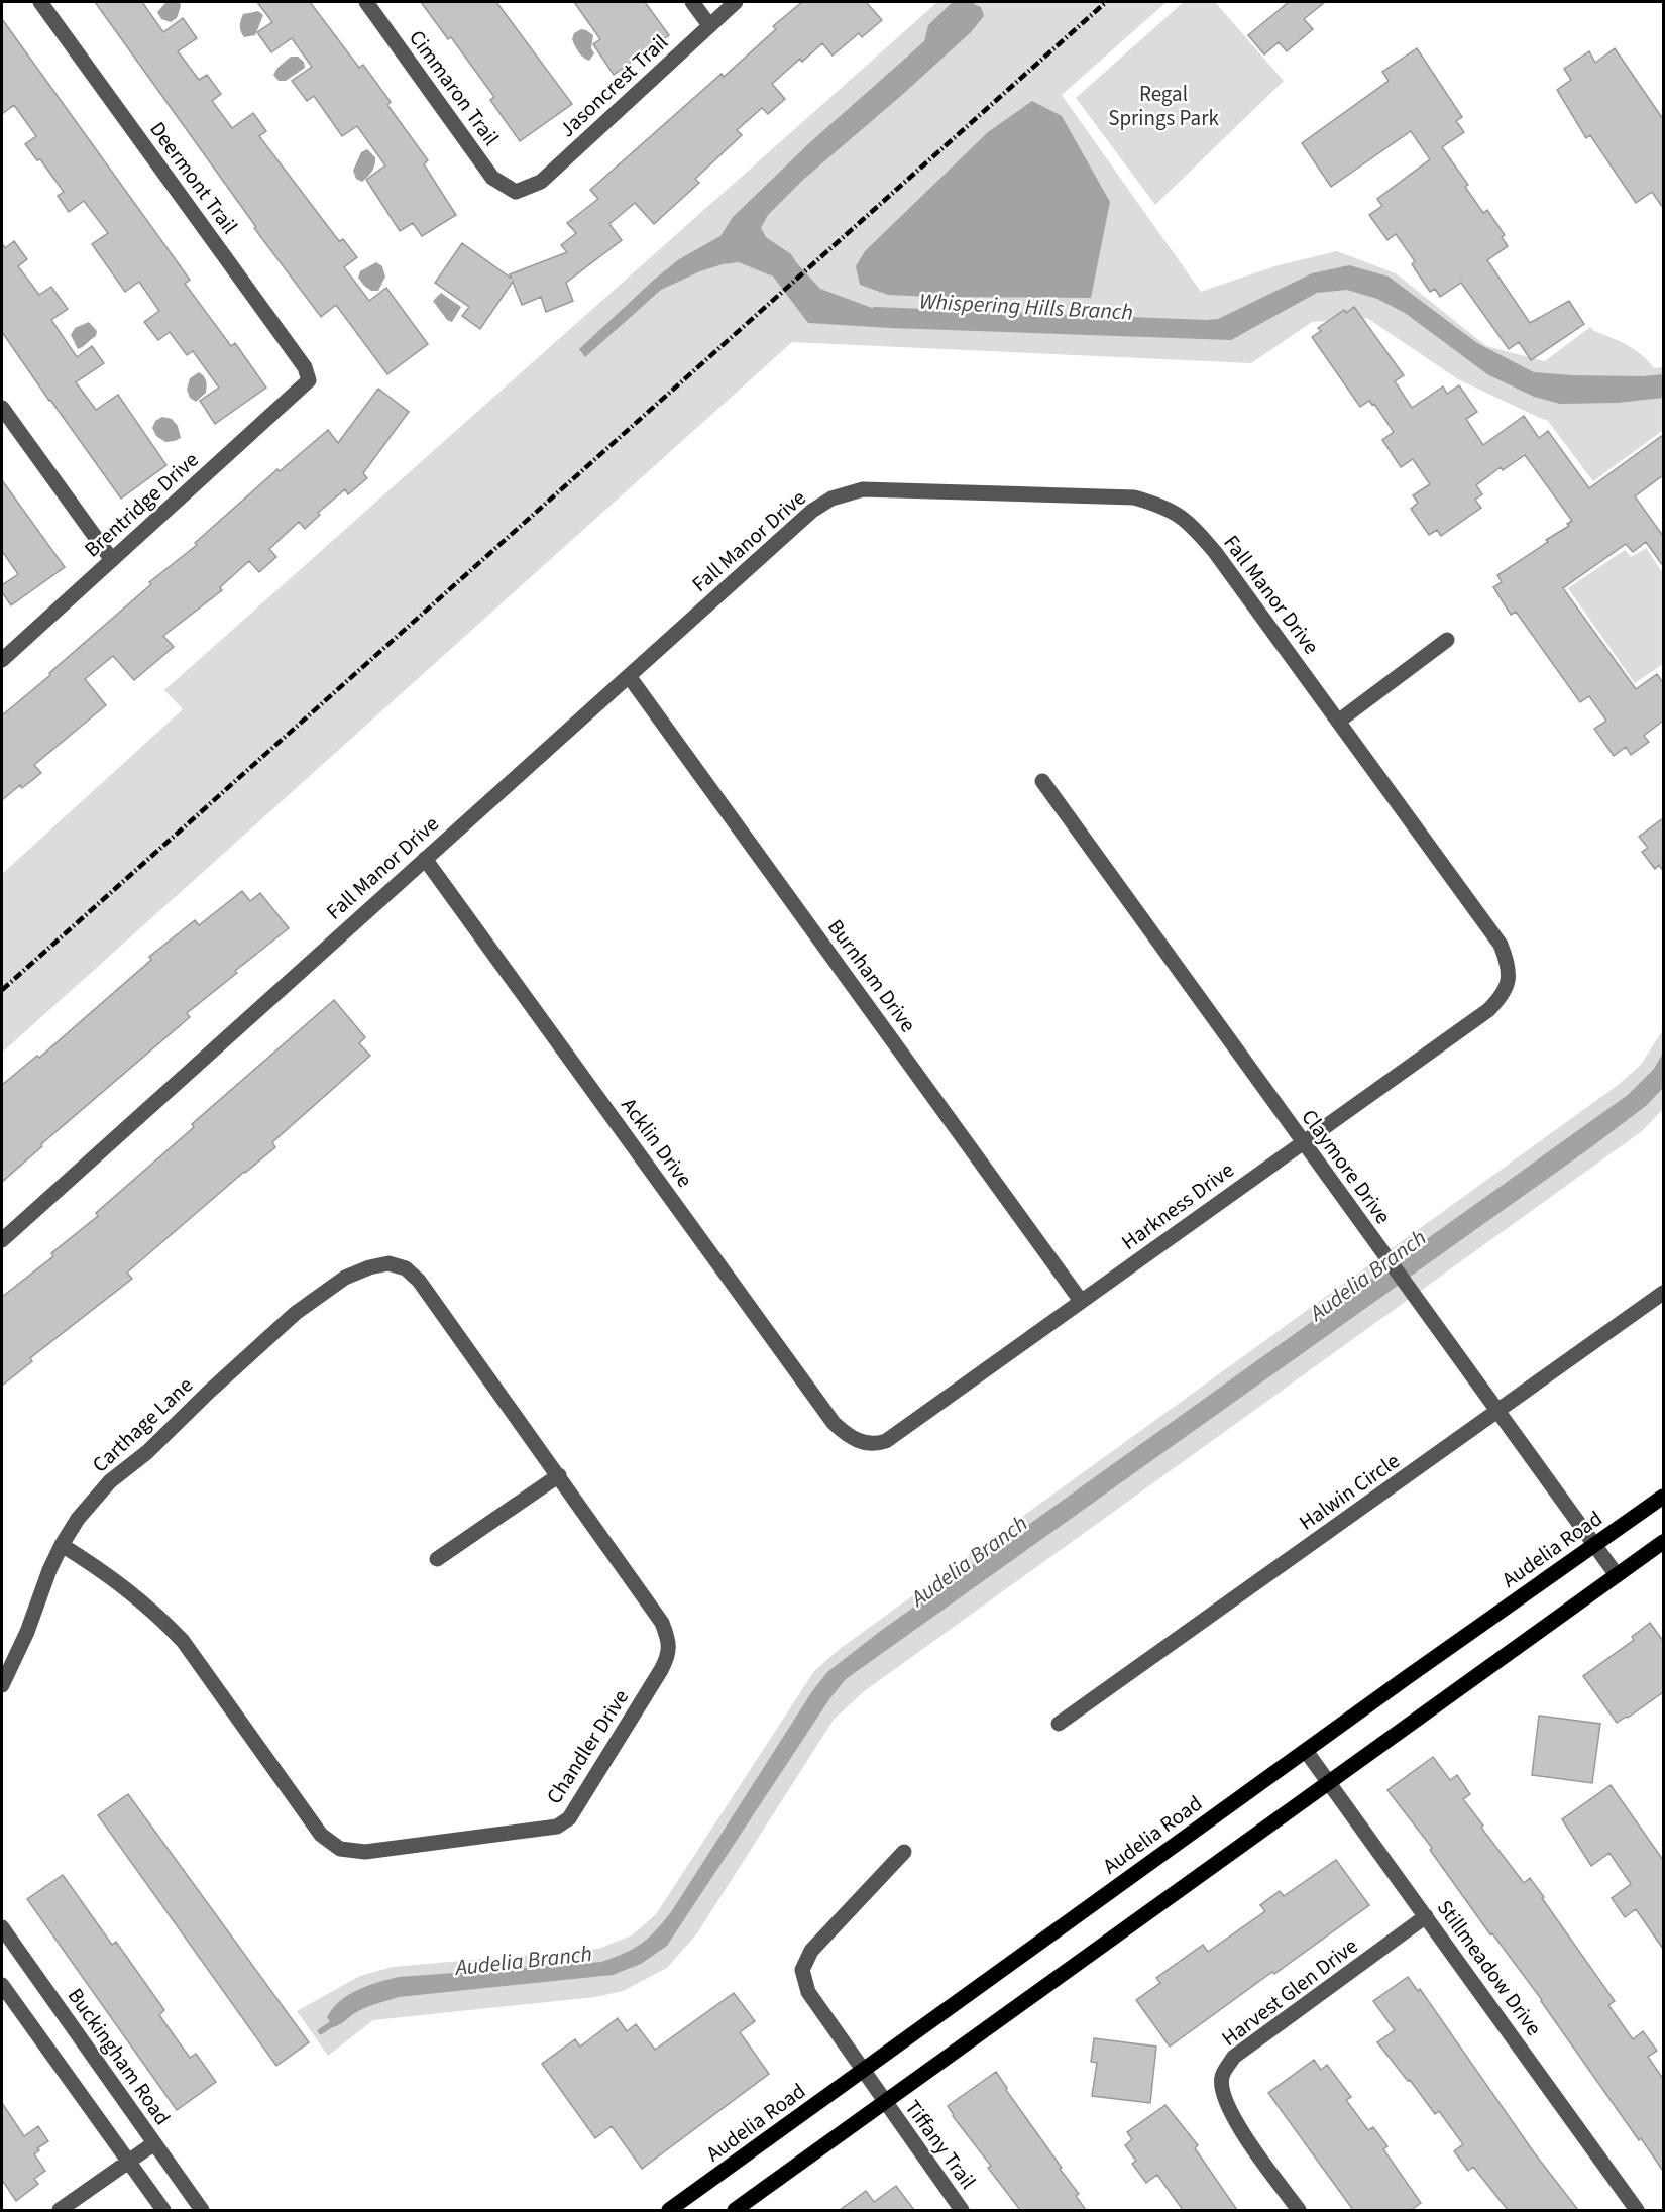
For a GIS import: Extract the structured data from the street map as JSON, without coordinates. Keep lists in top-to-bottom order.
{
  "streets": {
    "main road": ["Audelia Road"],
    "street": [
      "Jasoncrest Trail",
      "Cimmaron Trail",
      "Deermont Trail",
      "Brentridge Drive",
      "Fall Manor Drive",
      "Burnham Drive",
      "Acklin Drive",
      "Claymore Drive",
      "Harkness Drive",
      "Carthage Lane",
      "Halwin Circle",
      "Chandler Drive",
      "Stillmeadow Drive",
      "Harvest Glen Drive",
      "Buckingham Road",
      "Tiffany Trail"
    ]
  },
  "crossings": [
    ["Jasoncrest Trail", "Cimmaron Trail"],
    ["Deermont Trail", "Brentridge Drive"],
    ["Fall Manor Drive", "Burnham Drive"],
    ["Fall Manor Drive", "Acklin Drive"],
    ["Fall Manor Drive", "Harkness Drive"],
    ["Burnham Drive", "Harkness Drive"],
    ["Acklin Drive", "Harkness Drive"],
    ["Claymore Drive", "Harkness Drive"],
    ["Claymore Drive", "Halwin Circle"],
    ["Claymore Drive", "Audelia Road"],
    ["Carthage Lane", "Chandler Drive"],
    ["Audelia Road", "Stillmeadow Drive"],
    ["Audelia Road", "Tiffany Trail"],
    ["Stillmeadow Drive", "Harvest Glen Drive"]
  ],
  "water": ["Whispering Hills Branch", "Audelia Branch"],
  "parks": ["Regal Springs Park"]
}
